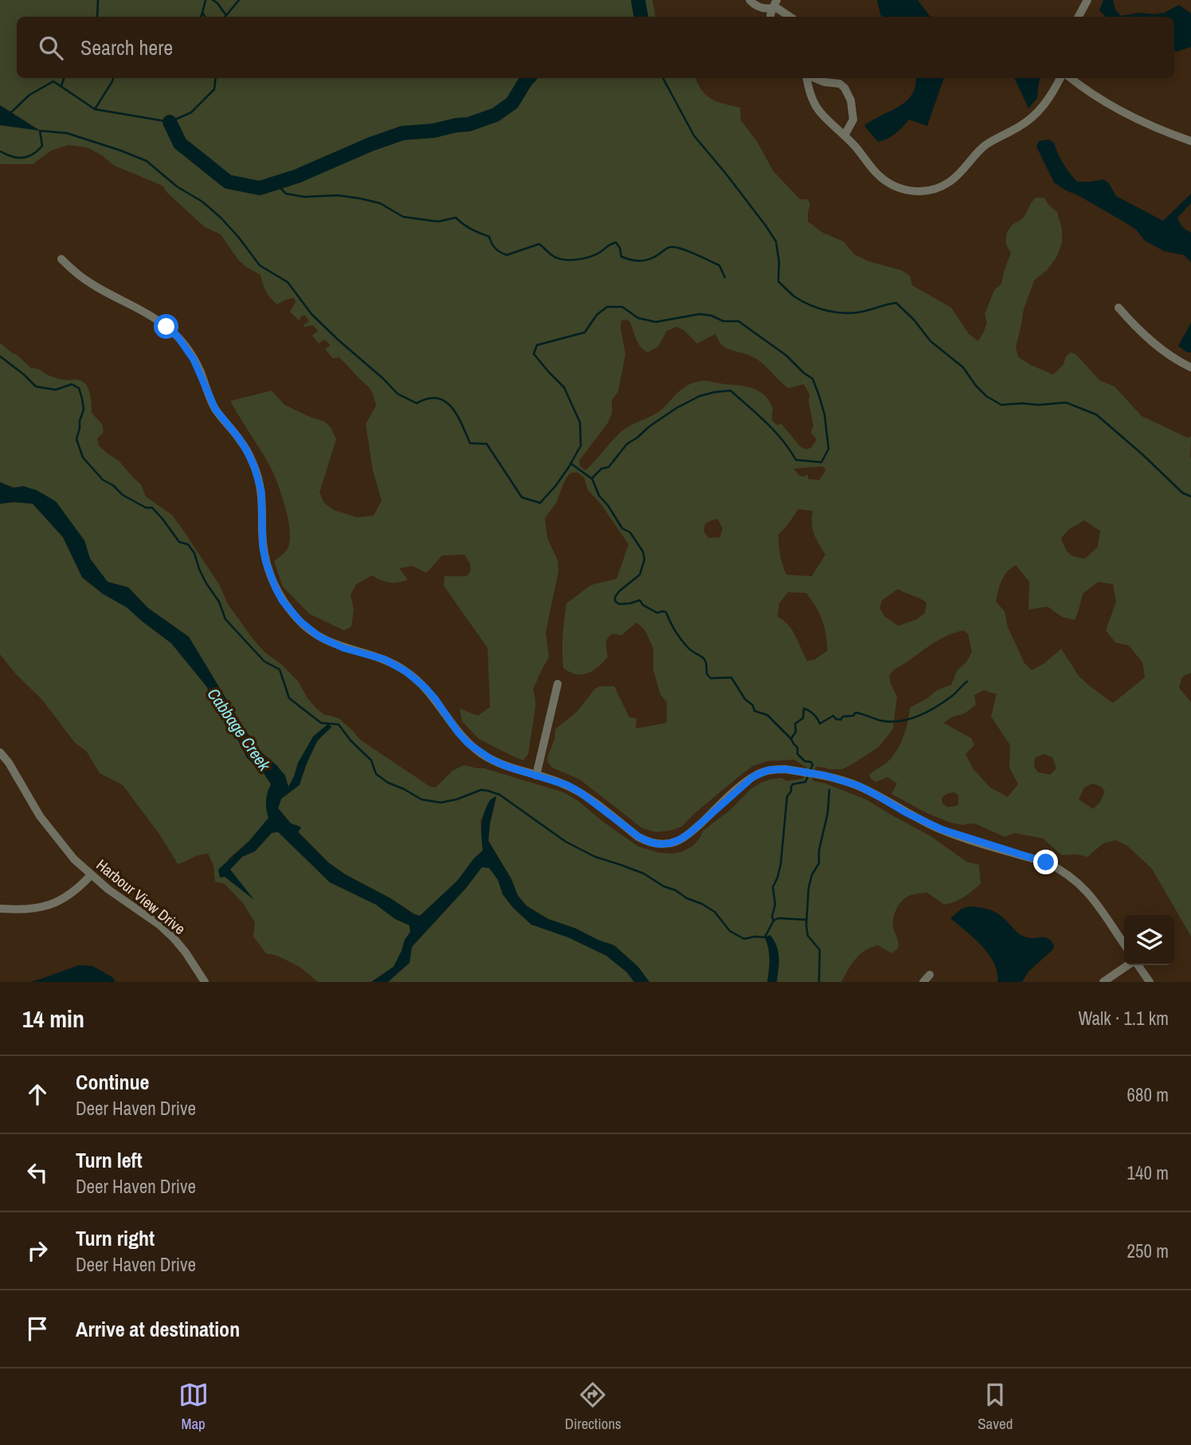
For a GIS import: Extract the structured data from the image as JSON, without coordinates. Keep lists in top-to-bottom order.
{
  "streets": {
    "street": ["Harbour View Drive"]
  },
  "water": ["Cabbage Creek"],
  "page": {
    "search": "Search here",
    "heading": ["14 min", "Walk · 1.1 km"],
    "list": [
      ["Continue", "Deer Haven Drive", "680 m"],
      ["Turn left", "Deer Haven Drive", "140 m"],
      ["Turn right", "Deer Haven Drive", "250 m"],
      "Arrive at destination"
    ],
    "nav": ["Map", "Directions", "Saved"]
  }
}
